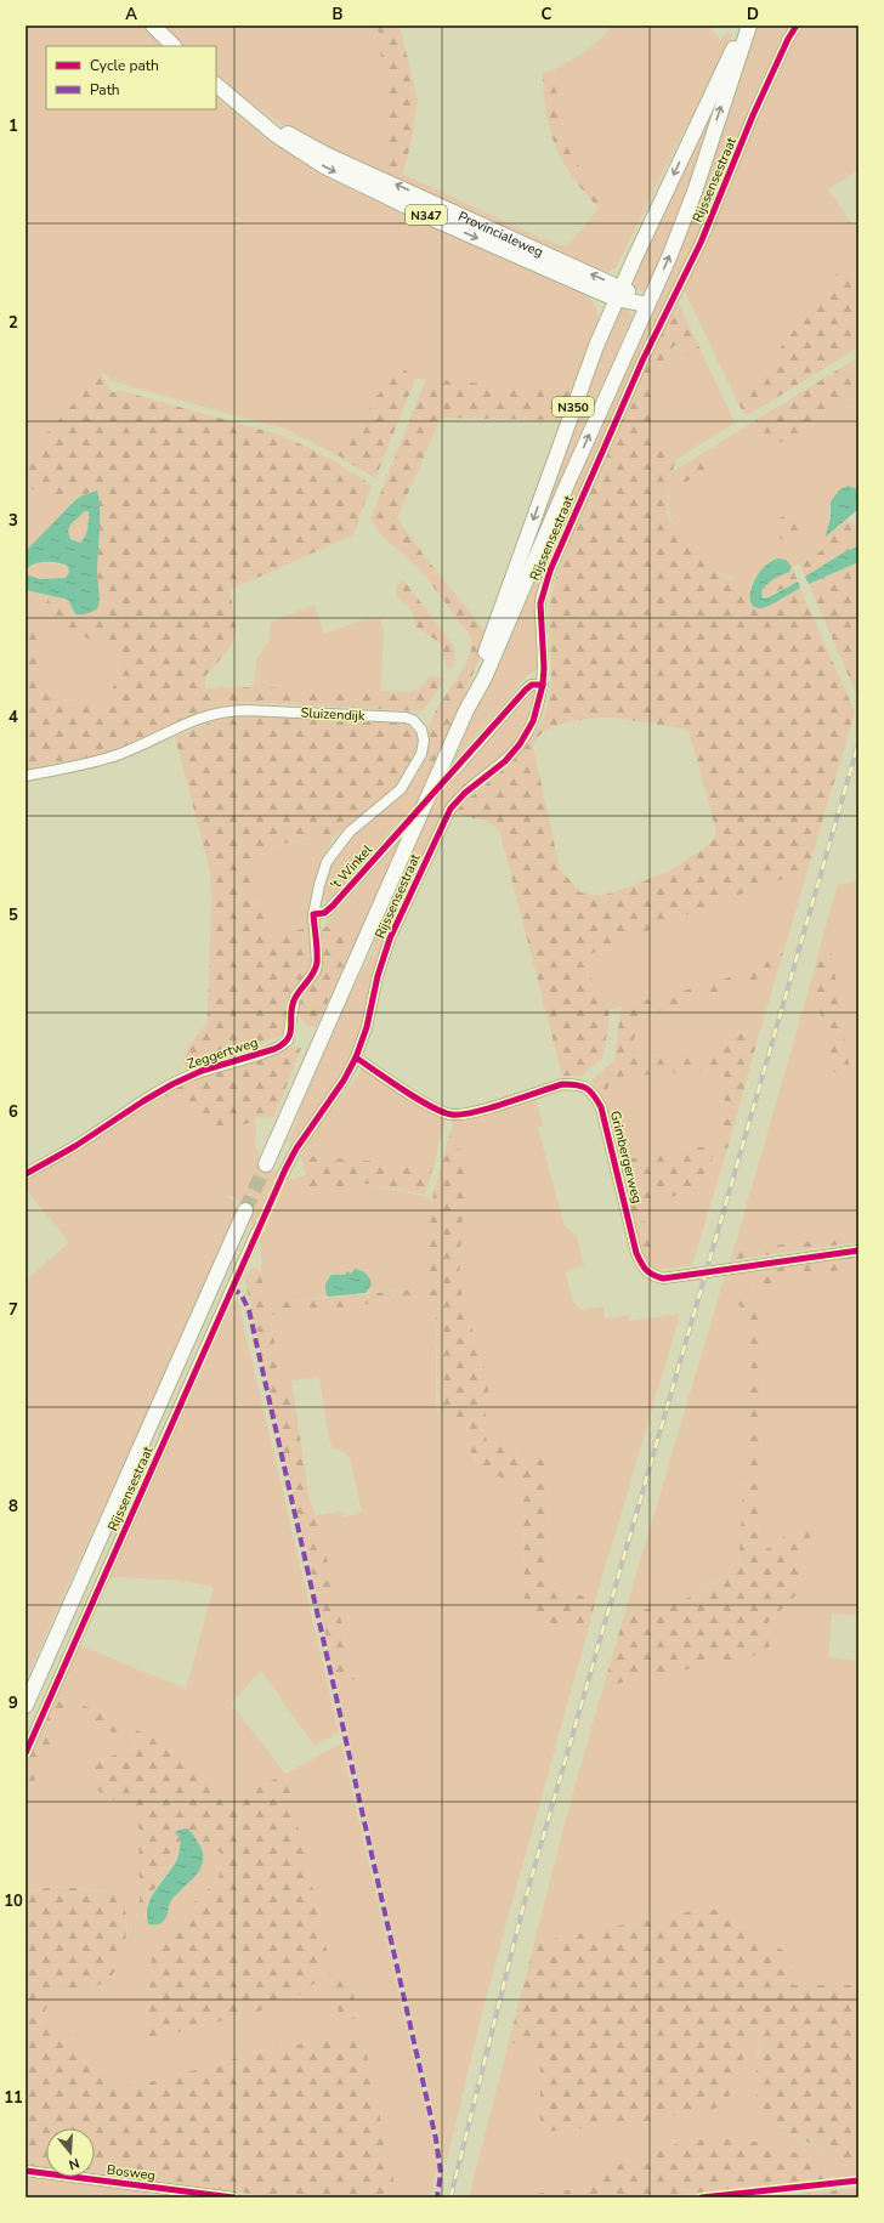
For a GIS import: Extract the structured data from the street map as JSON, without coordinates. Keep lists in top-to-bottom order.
{
  "streets": {
    "main road": [
      "Rijssensestraat",
      "N347",
      "Provincialeweg",
      "N350"
    ],
    "street": [
      "Sluizendijk",
      "'t Winkel",
      "Zeggertweg",
      "Grimbergerweg",
      "Bosweg"
    ]
  },
  "crossings": [
    ["Rijssensestraat", "N347"],
    ["Rijssensestraat", "Provincialeweg"],
    ["Rijssensestraat", "Grimbergerweg"],
    ["N347", "Provincialeweg"],
    ["Sluizendijk", "'t Winkel"],
    ["Sluizendijk", "Zeggertweg"],
    ["'t Winkel", "Zeggertweg"]
  ],
  "legend": ["Cycle path", "Path"],
  "north": "bottom",
  "grid": {
    "columns": [
      "A",
      "B",
      "C",
      "D"
    ],
    "rows": [
      "1",
      "2",
      "3",
      "4",
      "5",
      "6",
      "7",
      "8",
      "9",
      "10",
      "11"
    ]
  }
}
